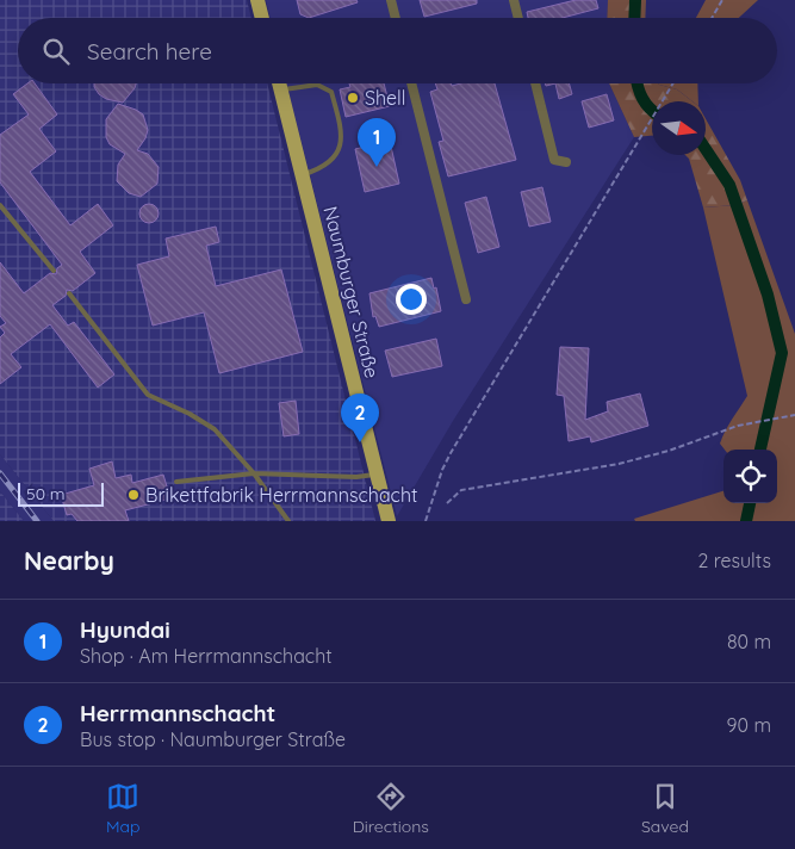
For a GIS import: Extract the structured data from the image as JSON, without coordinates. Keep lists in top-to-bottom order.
{
  "streets": {
    "main road": ["Naumburger Straße"]
  },
  "places": ["Shell", "Brikettfabrik Herrmannschacht"],
  "scale_bar": "50 m",
  "north": "right",
  "page": {
    "search": "Search here",
    "pins": ["1", "2"],
    "scale": "50 m",
    "heading": ["Nearby", "2 results"],
    "list": [
      {
        "mark": "1",
        "name": "Hyundai",
        "note": "Shop · Am Herrmannschacht",
        "value": "80 m"
      },
      {
        "mark": "2",
        "name": "Herrmannschacht",
        "note": "Bus stop · Naumburger Straße",
        "value": "90 m"
      }
    ],
    "nav": ["Map", "Directions", "Saved"]
  }
}
